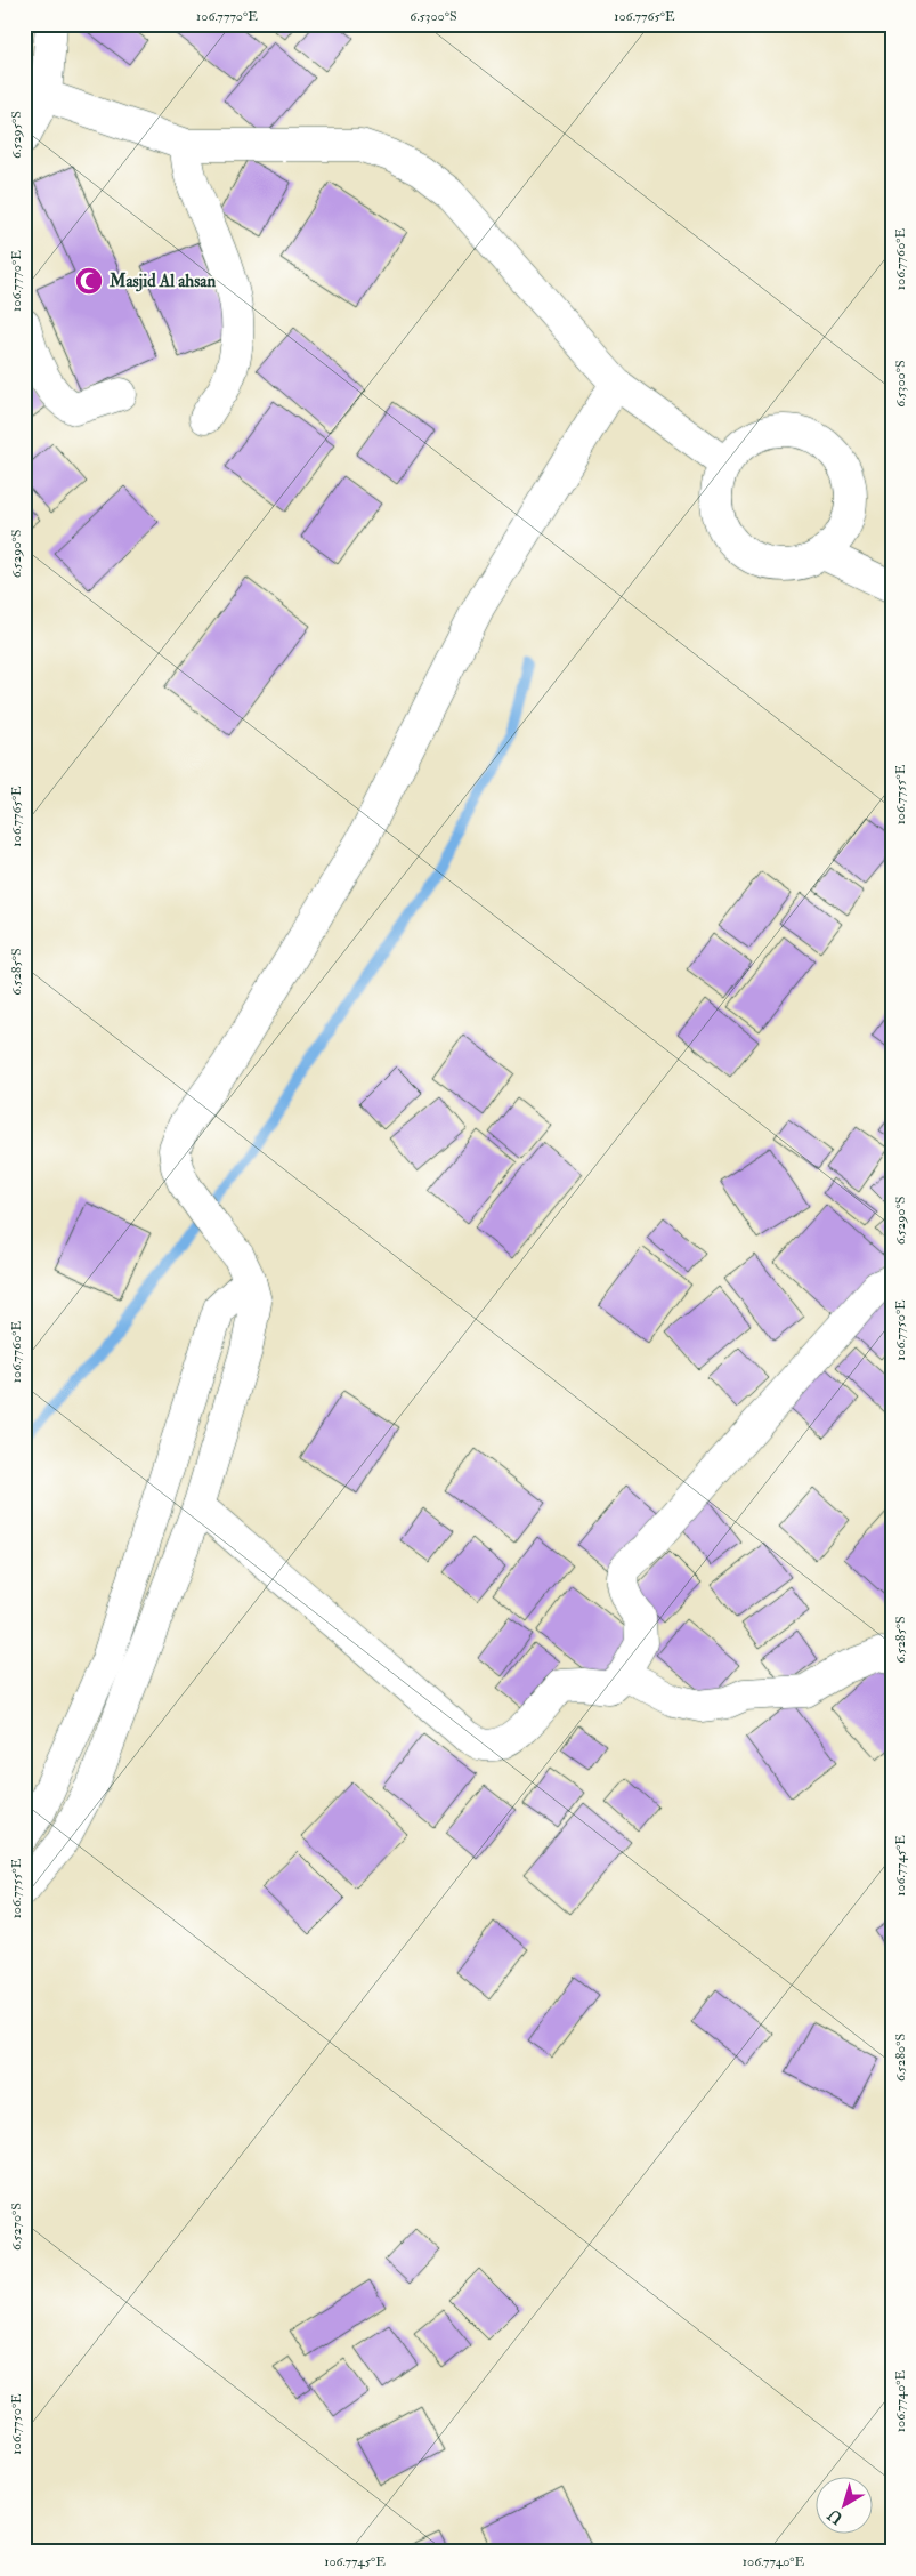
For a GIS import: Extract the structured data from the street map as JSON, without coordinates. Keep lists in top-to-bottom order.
{
  "places": {
    "mosque": ["Masjid Al ahsan"]
  },
  "north": "bottom left",
  "coordinates": [
    "106.7770°E",
    "6.5300°S",
    "106.7765°E",
    "6.5295°S",
    "106.7760°E",
    "6.5290°S",
    "106.7755°E",
    "6.5285°S",
    "106.7750°E",
    "106.7745°E",
    "6.5280°S",
    "6.5270°S",
    "106.7740°E"
  ]
}
